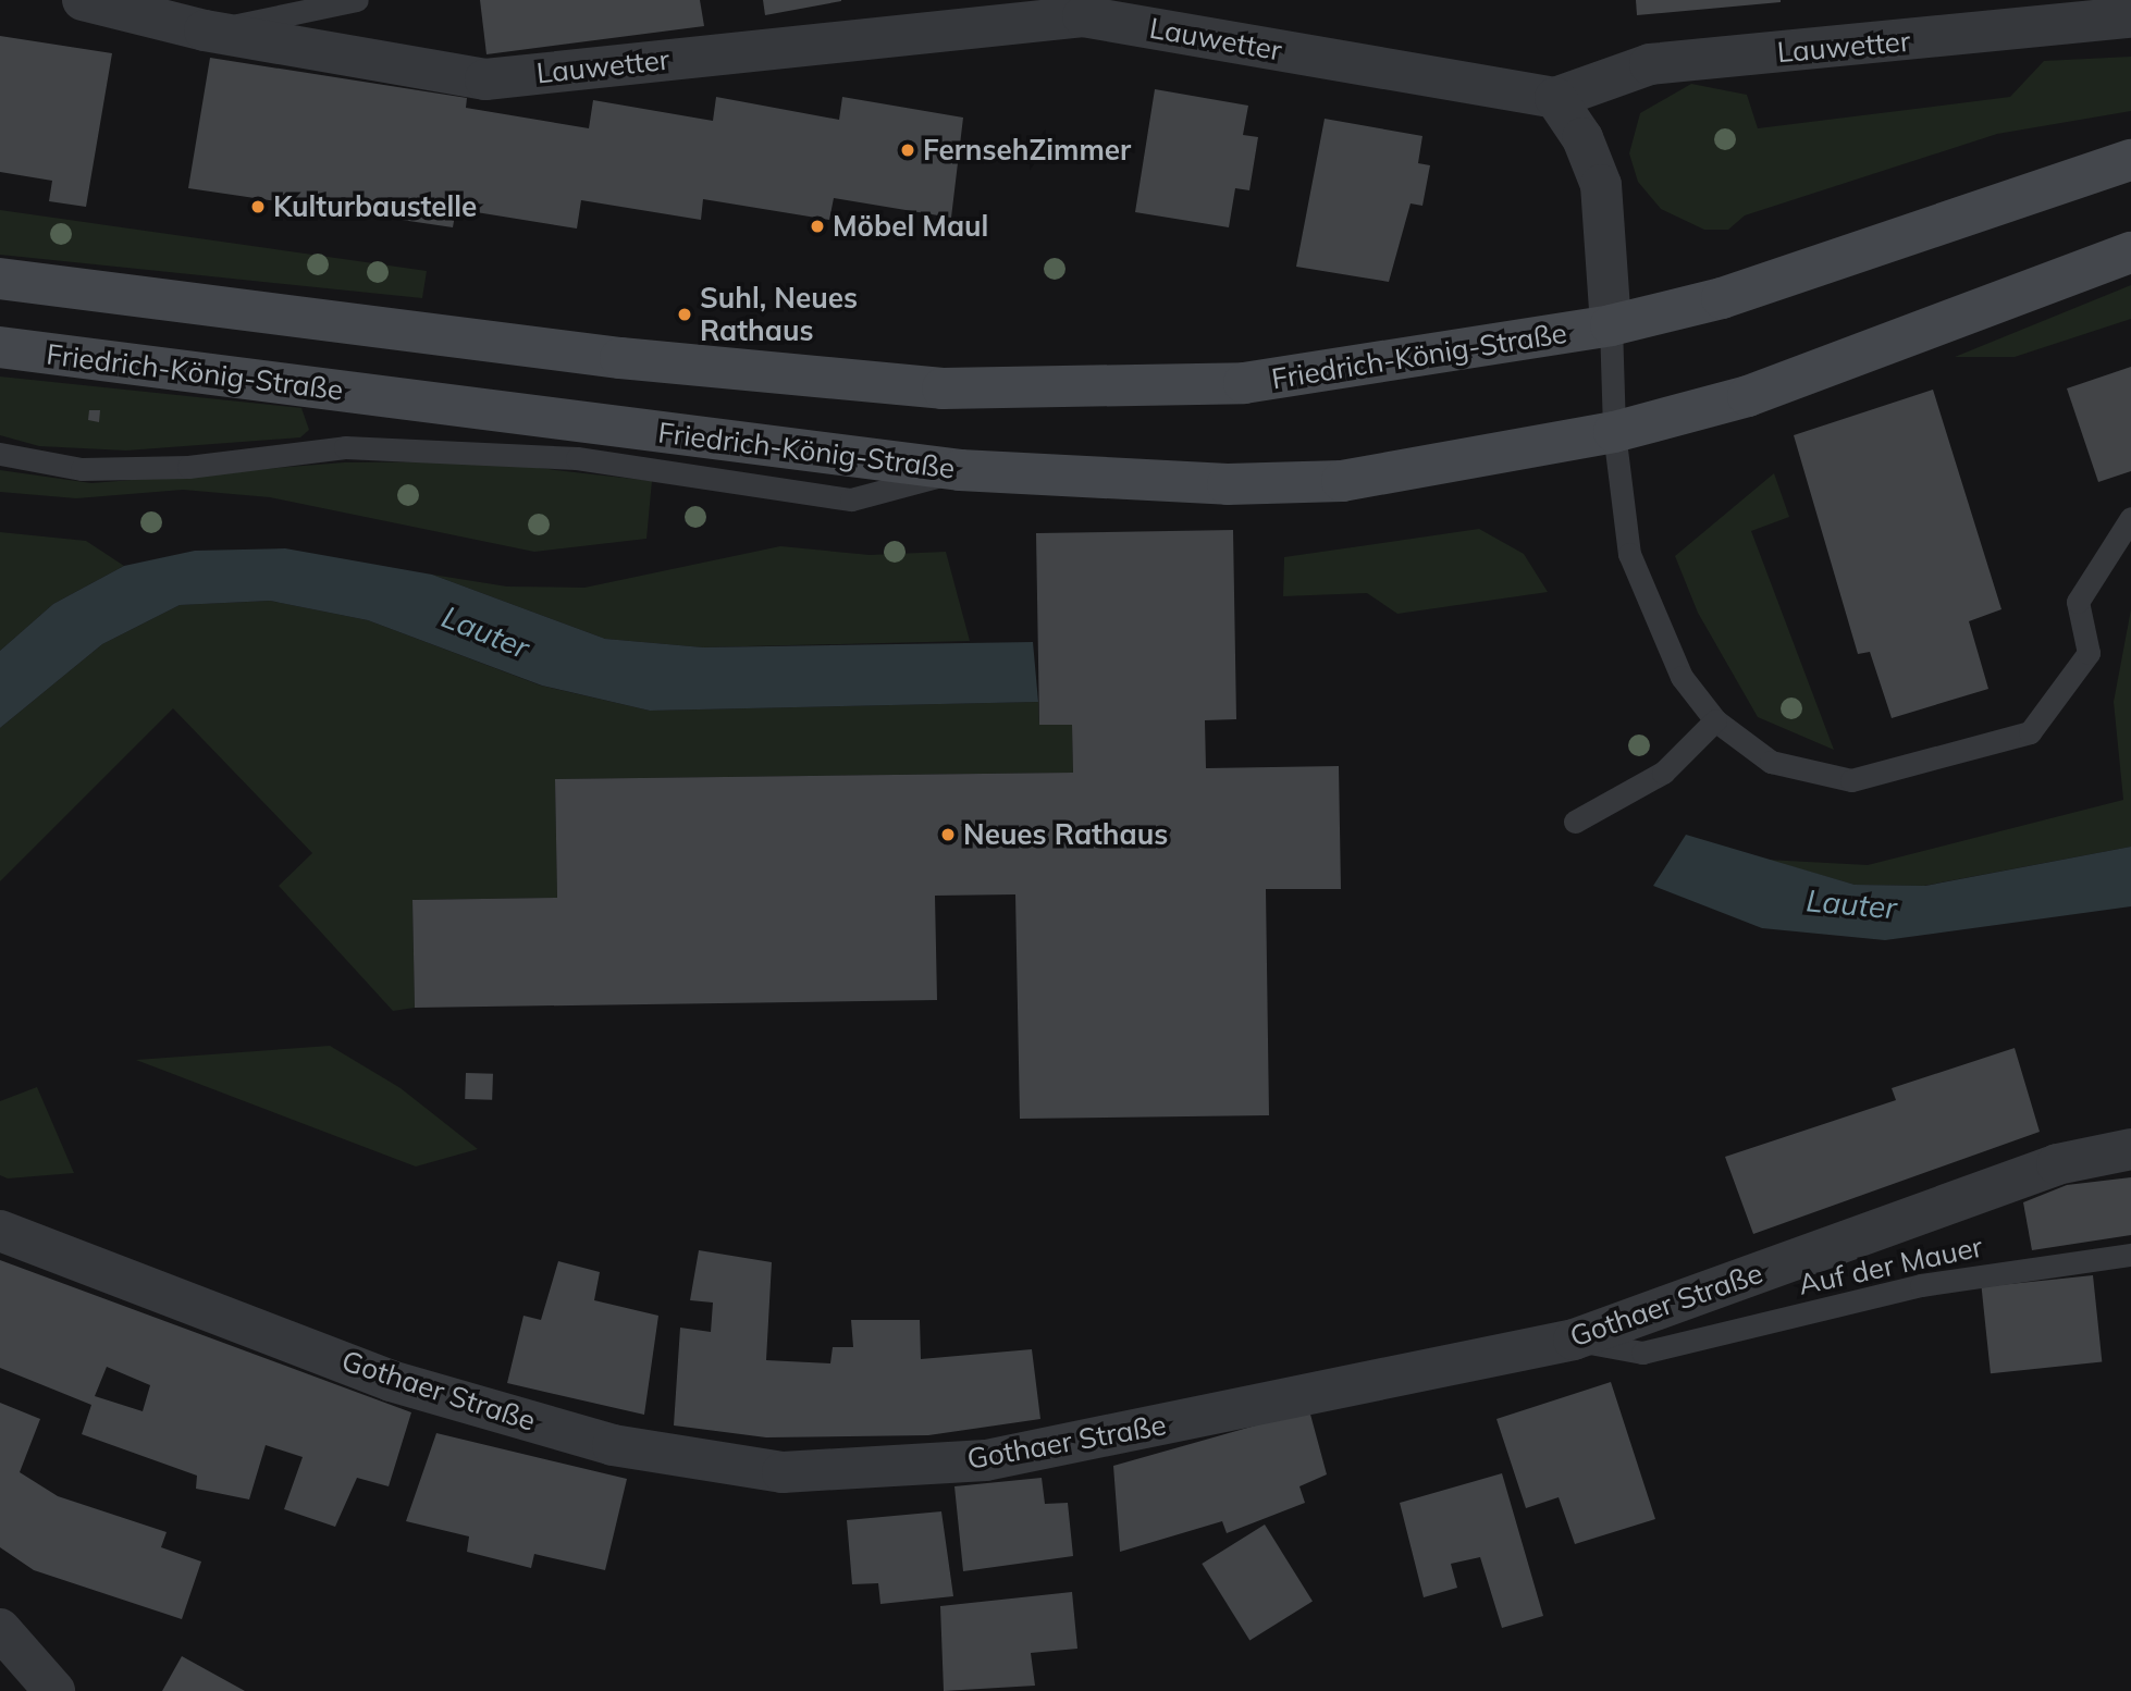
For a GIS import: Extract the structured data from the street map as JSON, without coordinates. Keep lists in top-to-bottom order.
{
  "streets": {
    "main road": ["Friedrich-König-Straße"],
    "street": ["Lauwetter", "Gothaer Straße"],
    "lane": ["Auf der Mauer"]
  },
  "crossings": [
    ["Auf der Mauer", "Gothaer Straße"]
  ],
  "water": ["Lauter"],
  "places": [
    "FernsehZimmer",
    "Kulturbaustelle",
    "Möbel Maul",
    "Suhl, Neues Rathaus",
    "Neues Rathaus"
  ]
}
